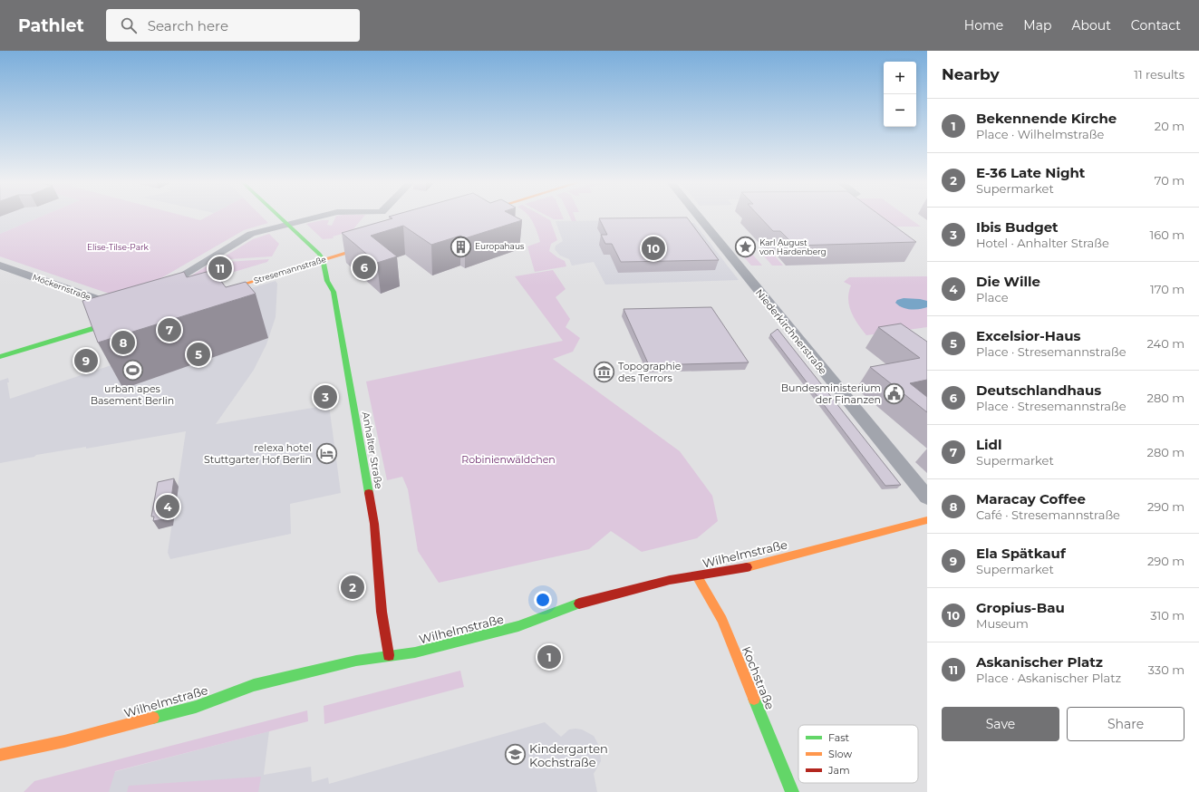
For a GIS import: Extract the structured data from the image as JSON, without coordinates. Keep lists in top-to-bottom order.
{
  "streets": {
    "main road": [
      "Stresemannstraße",
      "Anhalter Straße",
      "Wilhelmstraße",
      "Kochstraße"
    ],
    "street": ["Möckernstraße", "Niederkirchnerstraße"]
  },
  "crossings": [
    ["Stresemannstraße", "Anhalter Straße"],
    ["Anhalter Straße", "Wilhelmstraße"],
    ["Wilhelmstraße", "Kochstraße"]
  ],
  "parks": ["Elise-Tilse-Park", "Robinienwäldchen"],
  "places": {
    "building": ["Europahaus"],
    "place": ["Karl August von Hardenberg"],
    "sports": ["urban apes Basement Berlin"],
    "museum": ["Topographie des Terrors"],
    "public building": ["Bundesministerium der Finanzen"],
    "hotel": ["relexa hotel Stuttgarter Hof Berlin"],
    "school or university": ["Kindergarten Kochstraße"]
  },
  "legend": ["Fast", "Slow", "Jam"],
  "page": {
    "header": "Pathlet",
    "search": "Search here",
    "nav": [
      "Home",
      "Map",
      "About",
      "Contact"
    ],
    "heading": ["Nearby", "11 results"],
    "map_buttons": ["+", "−"],
    "list": [
      {
        "mark": "1",
        "name": "Bekennende Kirche",
        "note": "Place · Wilhelmstraße",
        "value": "20 m"
      },
      {
        "mark": "2",
        "name": "E-36 Late Night",
        "note": "Supermarket",
        "value": "70 m"
      },
      {
        "mark": "3",
        "name": "Ibis Budget",
        "note": "Hotel · Anhalter Straße",
        "value": "160 m"
      },
      {
        "mark": "4",
        "name": "Die Wille",
        "note": "Place",
        "value": "170 m"
      },
      {
        "mark": "5",
        "name": "Excelsior-Haus",
        "note": "Place · Stresemannstraße",
        "value": "240 m"
      },
      {
        "mark": "6",
        "name": "Deutschlandhaus",
        "note": "Place · Stresemannstraße",
        "value": "280 m"
      },
      {
        "mark": "7",
        "name": "Lidl",
        "note": "Supermarket",
        "value": "280 m"
      },
      {
        "mark": "8",
        "name": "Maracay Coffee",
        "note": "Café · Stresemannstraße",
        "value": "290 m"
      },
      {
        "mark": "9",
        "name": "Ela Spätkauf",
        "note": "Supermarket",
        "value": "290 m"
      },
      {
        "mark": "10",
        "name": "Gropius-Bau",
        "note": "Museum",
        "value": "310 m"
      },
      {
        "mark": "11",
        "name": "Askanischer Platz",
        "note": "Place · Askanischer Platz",
        "value": "330 m"
      }
    ],
    "pins": [
      "10",
      "6",
      "11",
      "7",
      "8",
      "5",
      "9",
      "3",
      "4",
      "2",
      "1"
    ],
    "buttons": ["Save", "Share"]
  }
}
